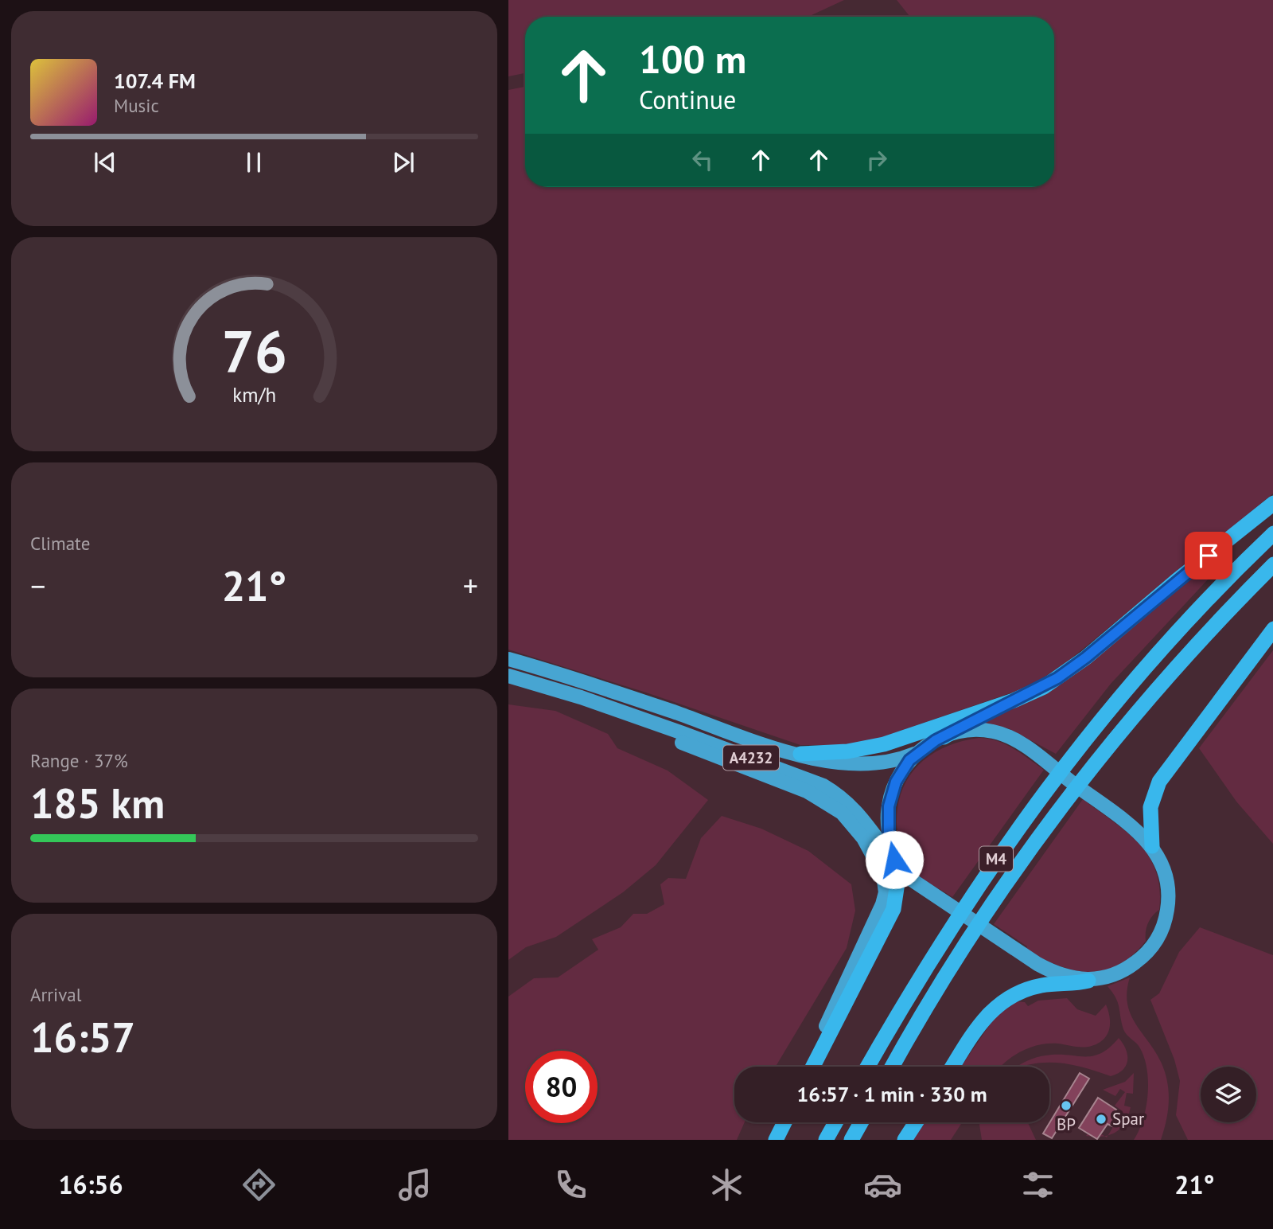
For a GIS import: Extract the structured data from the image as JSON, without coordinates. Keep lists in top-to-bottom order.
{
  "streets": {
    "highway": ["A4232", "M4"]
  },
  "places": ["BP", "Spar"],
  "page": {
    "turn": ["100 m", "Continue"],
    "song": ["107.4 FM", "Music"],
    "tile": [
      "Climate",
      ["Range · 37%", "185 km"],
      ["Arrival", "16:57"]
    ],
    "heat": ["−", "21°", "+"],
    "limit": "80",
    "trip": "16:57 · 1 min · 330 m",
    "tabs": ["16:56", "21°"],
    "gauge": ["76", "km/h"]
  }
}
